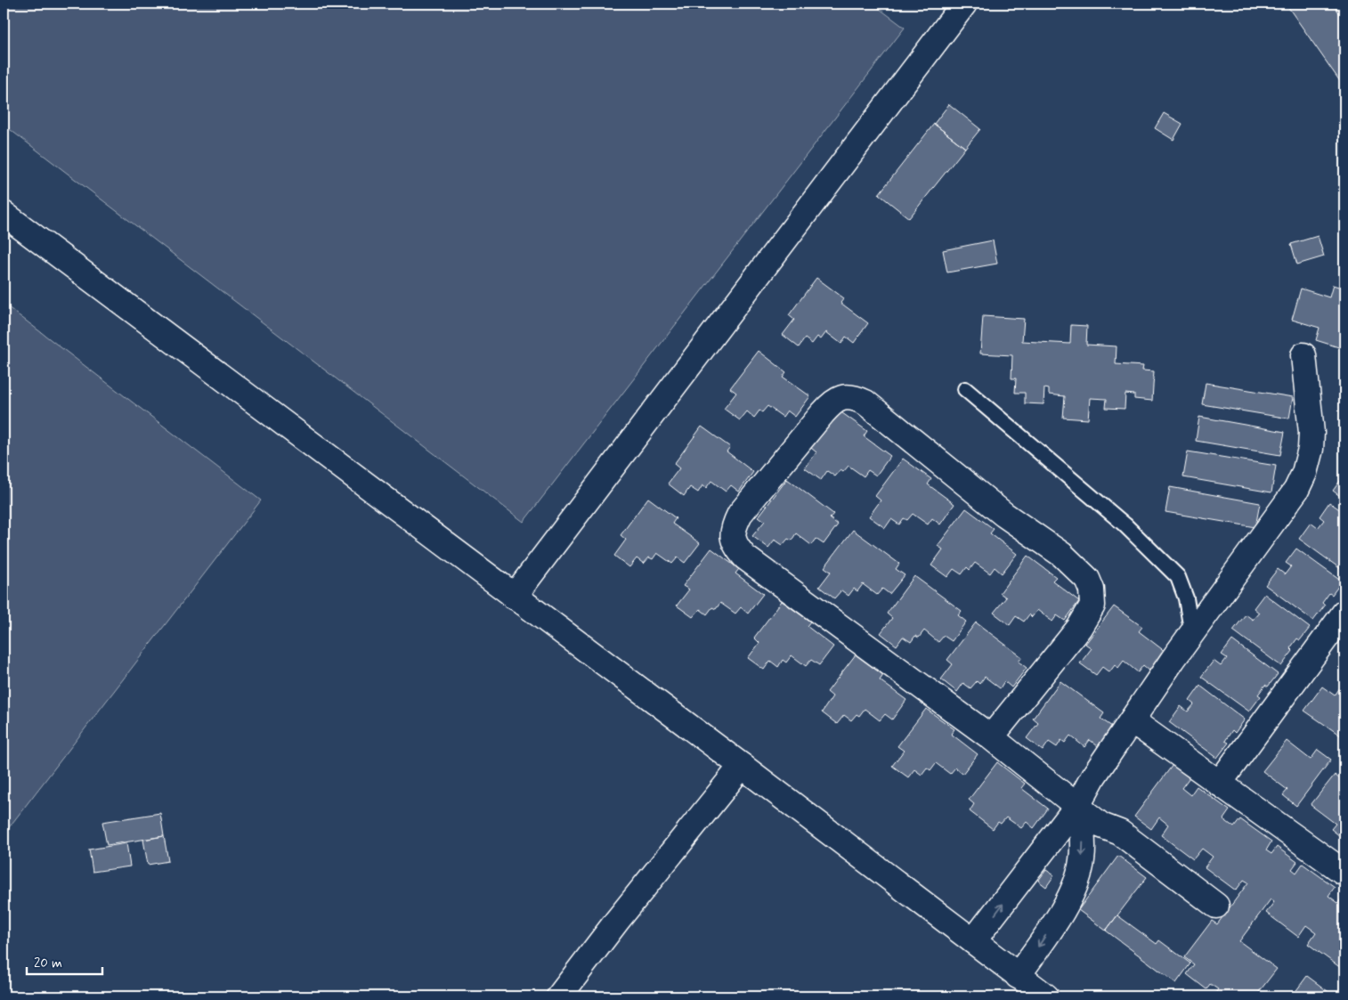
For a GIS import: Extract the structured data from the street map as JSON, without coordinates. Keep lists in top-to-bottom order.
{
  "scale_bar": "20 m"
}
